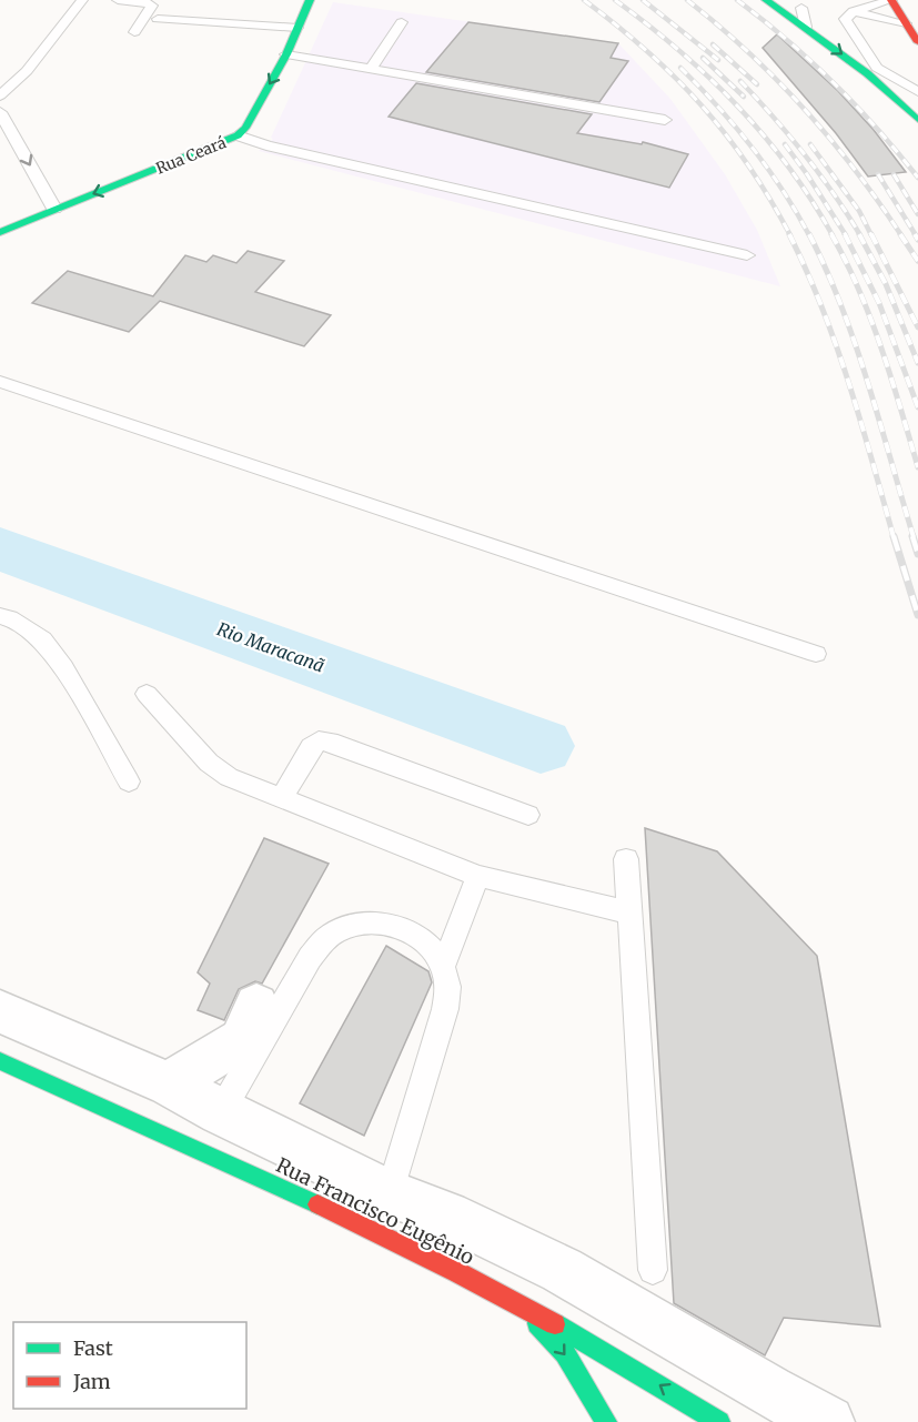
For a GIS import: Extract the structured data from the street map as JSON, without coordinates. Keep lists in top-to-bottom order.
{
  "streets": {
    "main road": ["Rua Ceará", "Rua Francisco Eugênio"]
  },
  "one_way": ["Rua Ceará"],
  "water": ["Rio Maracanã"],
  "legend": ["Fast", "Jam"]
}
